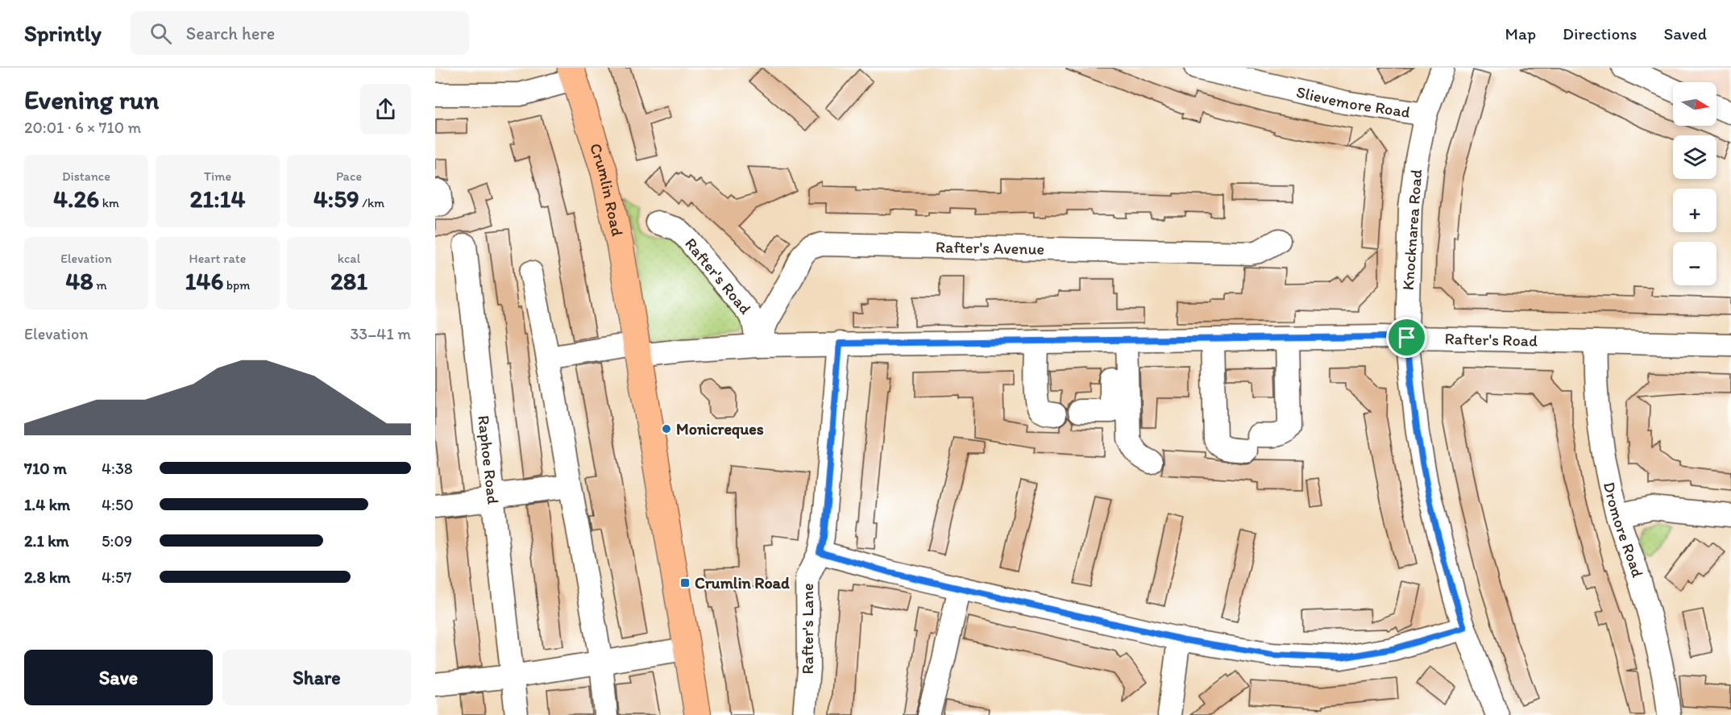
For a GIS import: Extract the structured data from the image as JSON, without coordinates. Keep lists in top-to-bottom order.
{
  "streets": {
    "main road": ["Crumlin Road"],
    "street": [
      "Slievemore Road",
      "Knocknarea Road",
      "Rafter's Avenue",
      "Rafter's Road",
      "Raphoe Road",
      "Dromore Road",
      "Rafter's Lane"
    ]
  },
  "crossings": [
    ["Slievemore Road", "Knocknarea Road"],
    ["Crumlin Road", "Rafter's Road"],
    ["Knocknarea Road", "Rafter's Road"],
    ["Rafter's Avenue", "Rafter's Road"],
    ["Rafter's Road", "Dromore Road"],
    ["Rafter's Road", "Rafter's Lane"]
  ],
  "places": {
    "other": ["Monicreques"],
    "transit": ["Crumlin Road"]
  },
  "north": "right",
  "page": {
    "header": "Sprintly",
    "search": "Search here",
    "nav": ["Map", "Directions", "Saved"],
    "heading": ["Evening run", "20:01 · 6 × 710 m"],
    "map_buttons": ["+", "−"],
    "stats": [
      ["Distance", "4.26 km"],
      ["Time", "21:14"],
      ["Pace", "4:59 /km"],
      ["Elevation", "48 m"],
      ["Heart rate", "146 bpm"],
      ["kcal", "281"]
    ],
    "chart": ["Elevation", "33–41 m"],
    "list": [
      {
        "name": "710 m",
        "note": "4:38"
      },
      {
        "name": "1.4 km",
        "note": "4:50"
      },
      {
        "name": "2.1 km",
        "note": "5:09"
      },
      {
        "name": "2.8 km",
        "note": "4:57"
      }
    ],
    "buttons": ["Save", "Share"]
  }
}
